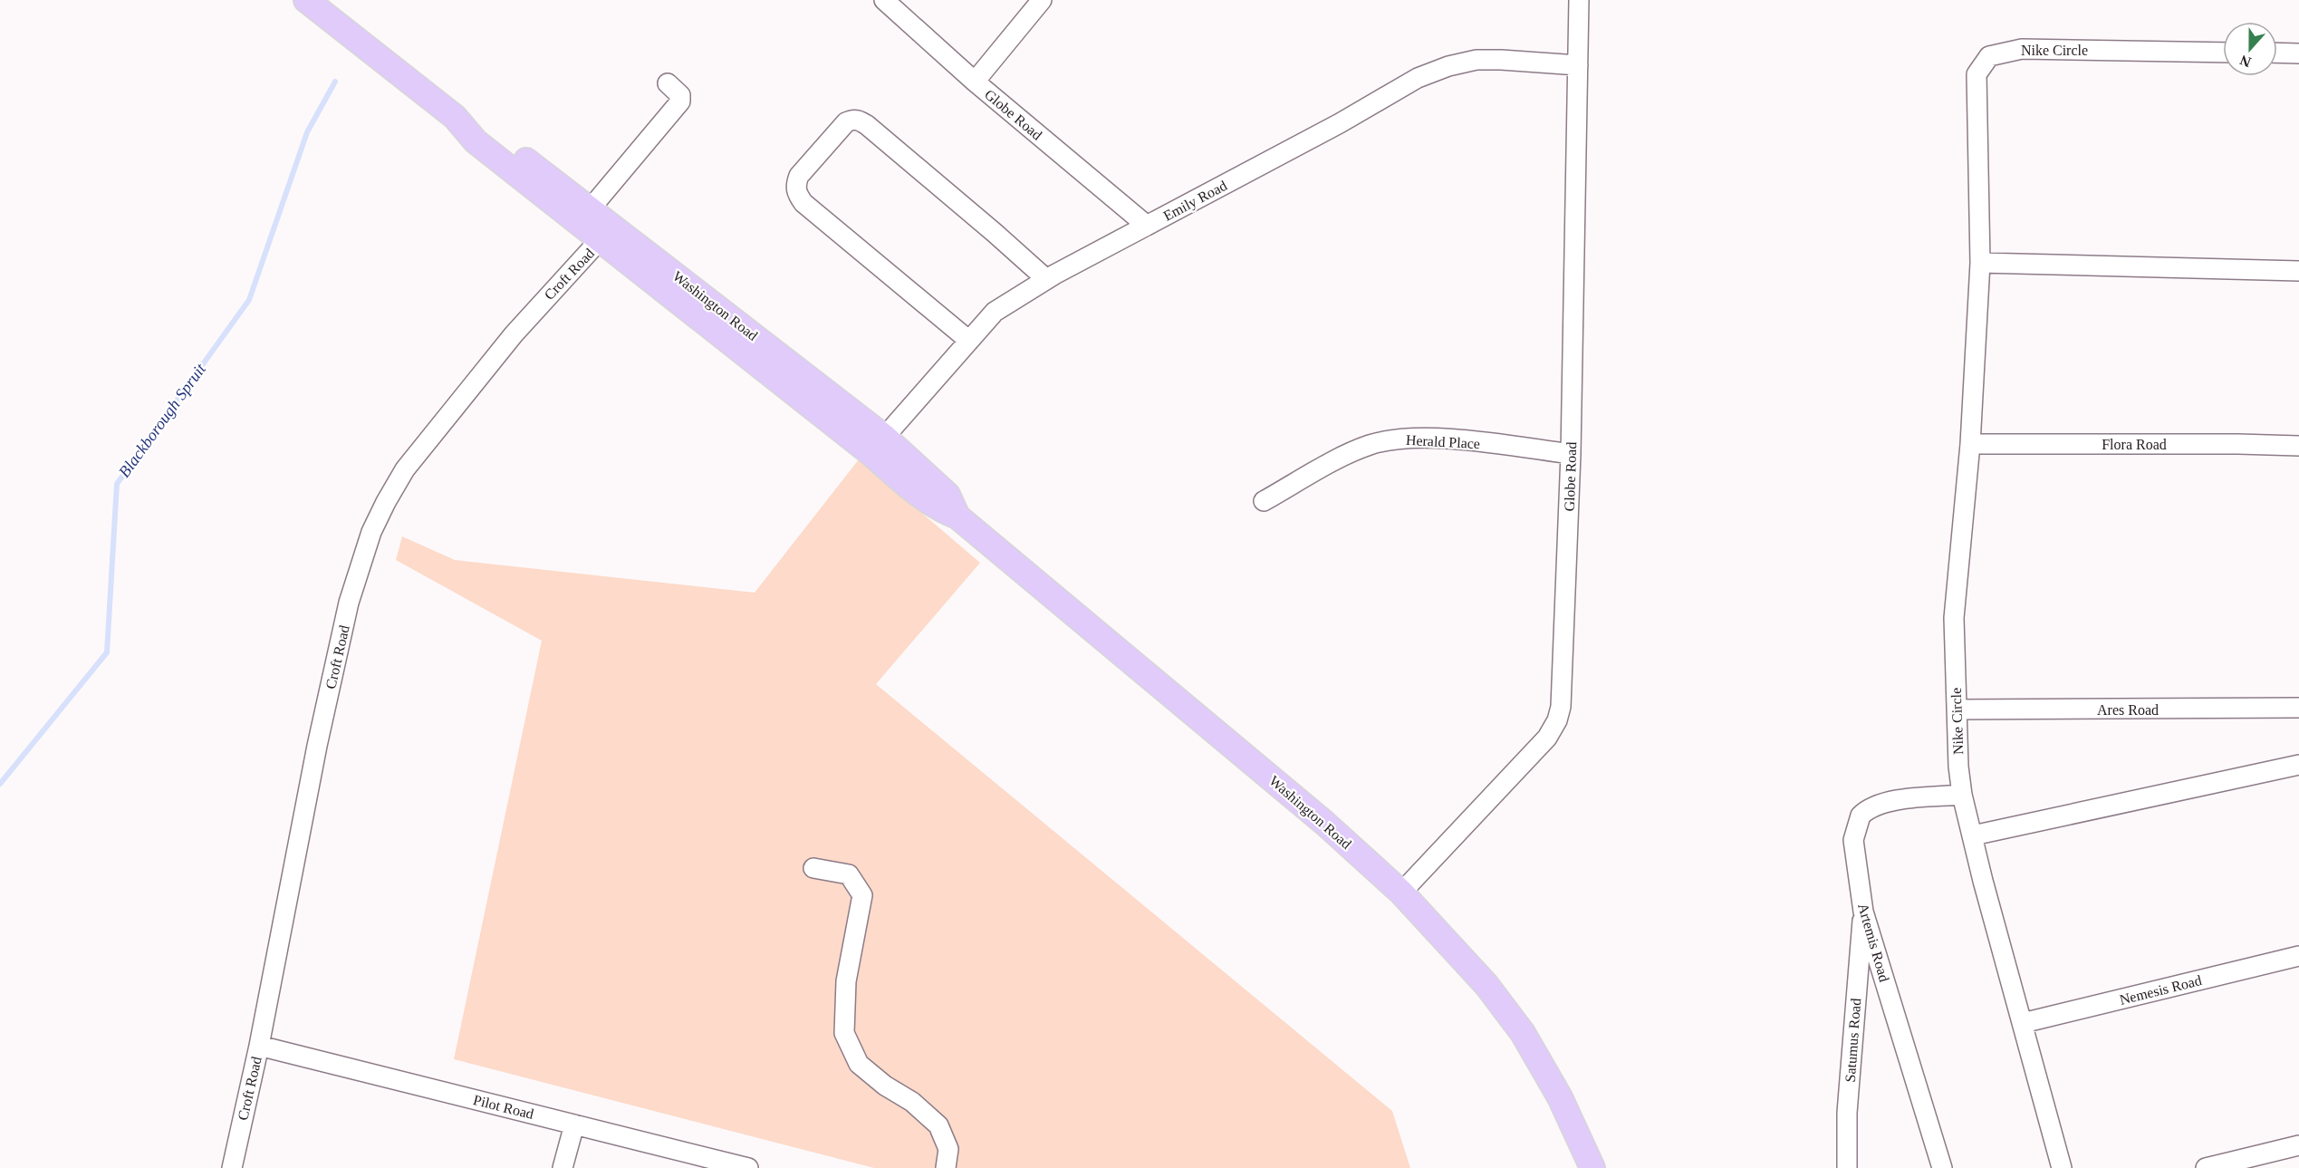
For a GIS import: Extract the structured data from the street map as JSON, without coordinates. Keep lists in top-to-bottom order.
{
  "streets": {
    "main road": ["Washington Road"],
    "street": [
      "Nike Circle",
      "Globe Road",
      "Emily Road",
      "Croft Road",
      "Herald Place",
      "Flora Road",
      "Ares Road",
      "Artemis Road",
      "Nemesis Road",
      "Satumus Road",
      "Pilot Road"
    ]
  },
  "crossings": [
    ["Nike Circle", "Flora Road"],
    ["Nike Circle", "Ares Road"],
    ["Nike Circle", "Artemis Road"],
    ["Nike Circle", "Nemesis Road"],
    ["Globe Road", "Emily Road"],
    ["Globe Road", "Washington Road"],
    ["Globe Road", "Herald Place"],
    ["Emily Road", "Washington Road"],
    ["Croft Road", "Washington Road"],
    ["Croft Road", "Pilot Road"],
    ["Artemis Road", "Satumus Road"]
  ],
  "water": ["Blackborough Spruit"],
  "north": "bottom"
}
